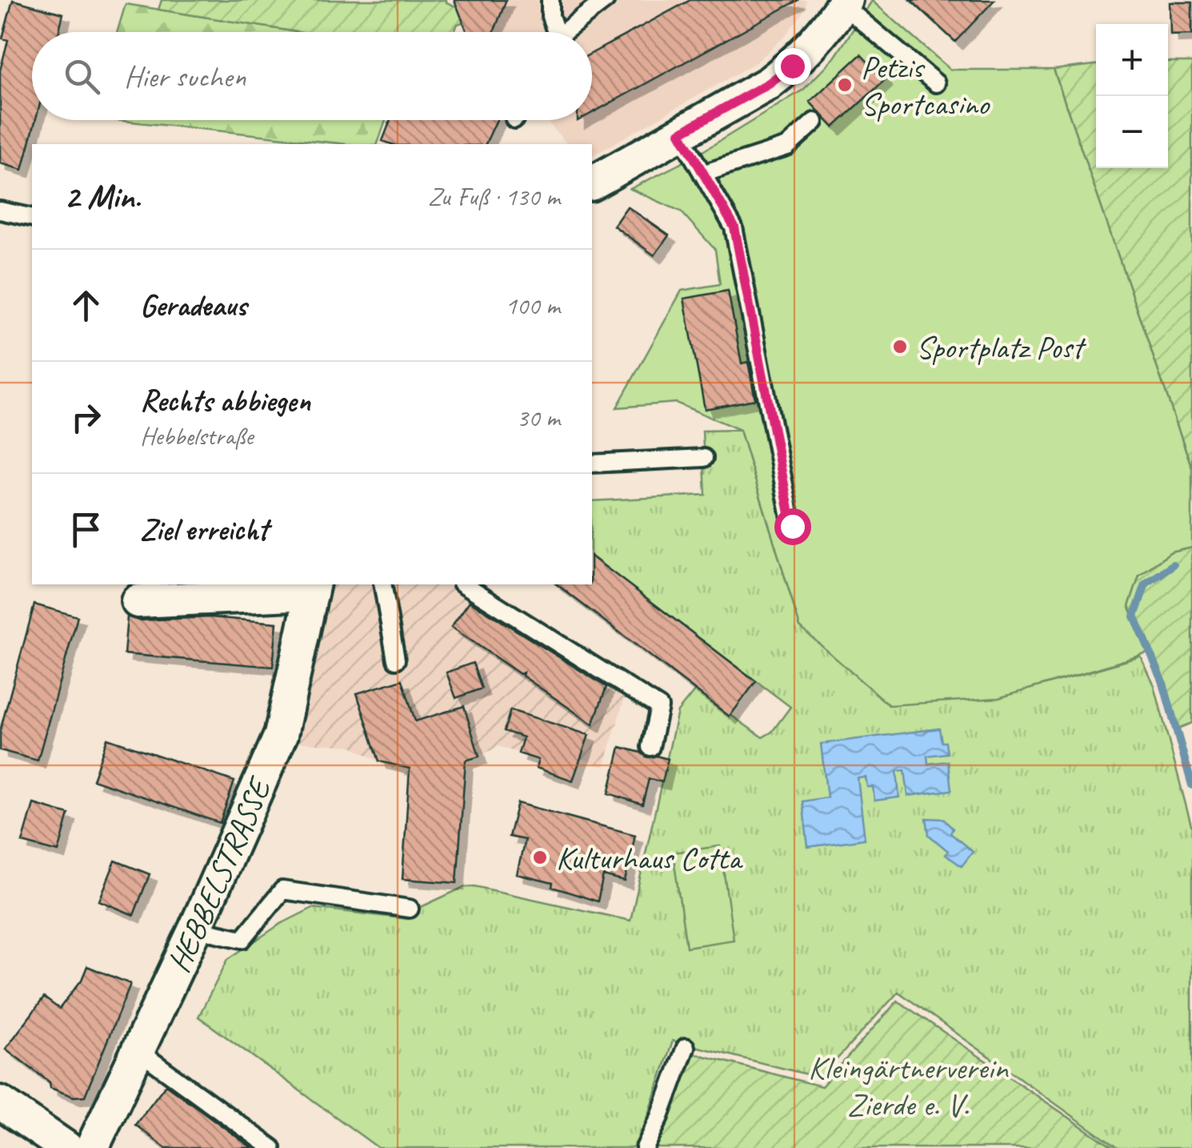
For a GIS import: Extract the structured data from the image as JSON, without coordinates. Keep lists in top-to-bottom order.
{
  "streets": {
    "street": ["HEBBELSTRASSE"]
  },
  "parks": ["Kleingärtnerverein Zierde e. V."],
  "places": ["Petzis Sportcasino", "Sportplatz Post", "Kulturhaus Cotta"],
  "page": {
    "map_buttons": ["+", "−"],
    "search": "Hier suchen",
    "heading": ["2 Min.", "Zu Fuß · 130 m"],
    "list": [
      ["Geradeaus", "100 m"],
      ["Rechts abbiegen", "Hebbelstraße", "30 m"],
      "Ziel erreicht"
    ]
  }
}
